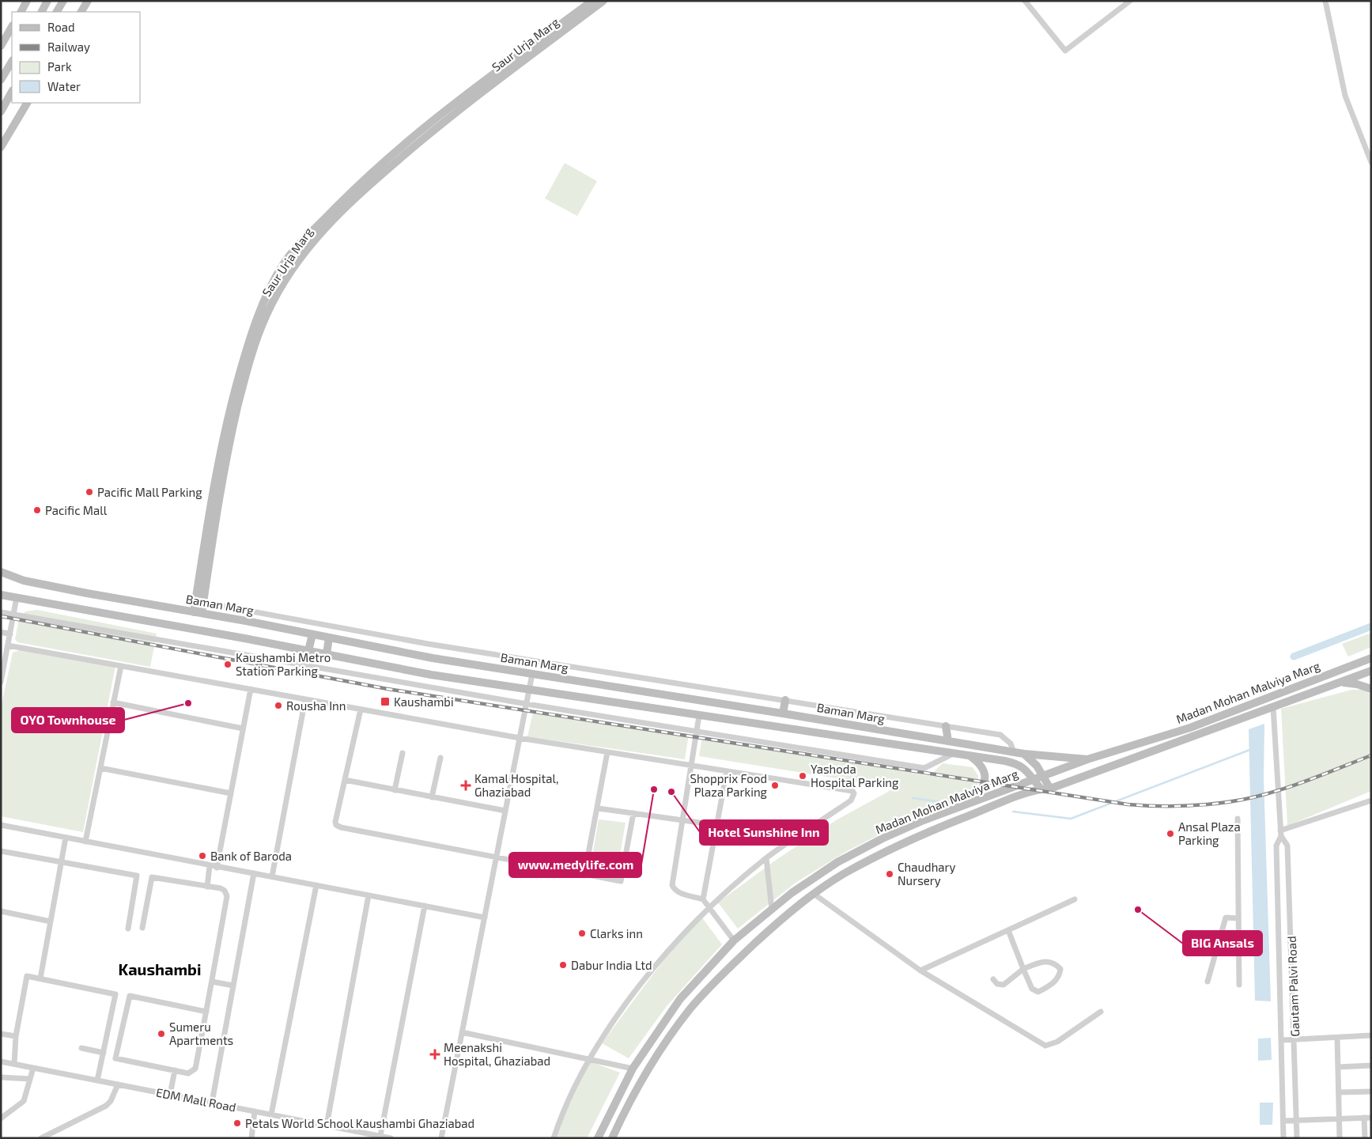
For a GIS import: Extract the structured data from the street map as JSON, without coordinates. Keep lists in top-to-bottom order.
{
  "streets": {
    "main road": ["Saur Urja Marg", "Baman Marg", "Madan Mohan Malviya Marg"],
    "street": ["Gautam Palvi Road", "EDM Mall Road"]
  },
  "crossings": [
    ["Saur Urja Marg", "Baman Marg"],
    ["Baman Marg", "Madan Mohan Malviya Marg"],
    ["Madan Mohan Malviya Marg", "Gautam Palvi Road"]
  ],
  "districts": ["Kaushambi"],
  "places": {
    "other": [
      "Pacific Mall Parking",
      "Pacific Mall",
      "Kaushambi Metro Station Parking",
      "OYO Townhouse",
      "Rousha Inn",
      "Yashoda Hospital Parking",
      "Shopprix Food Plaza Parking",
      "www.medylife.com",
      "Hotel Sunshine Inn",
      "Ansal Plaza Parking",
      "Bank of Baroda",
      "Chaudhary Nursery",
      "BIG Ansals",
      "Clarks inn",
      "Dabur India Ltd",
      "Sumeru Apartments",
      "Petals World School Kaushambi Ghaziabad"
    ],
    "transit": ["Kaushambi"],
    "health": ["Kamal Hospital, Ghaziabad", "Meenakshi Hospital, Ghaziabad"]
  },
  "legend": [
    "Road",
    "Railway",
    "Park",
    "Water"
  ]
}
